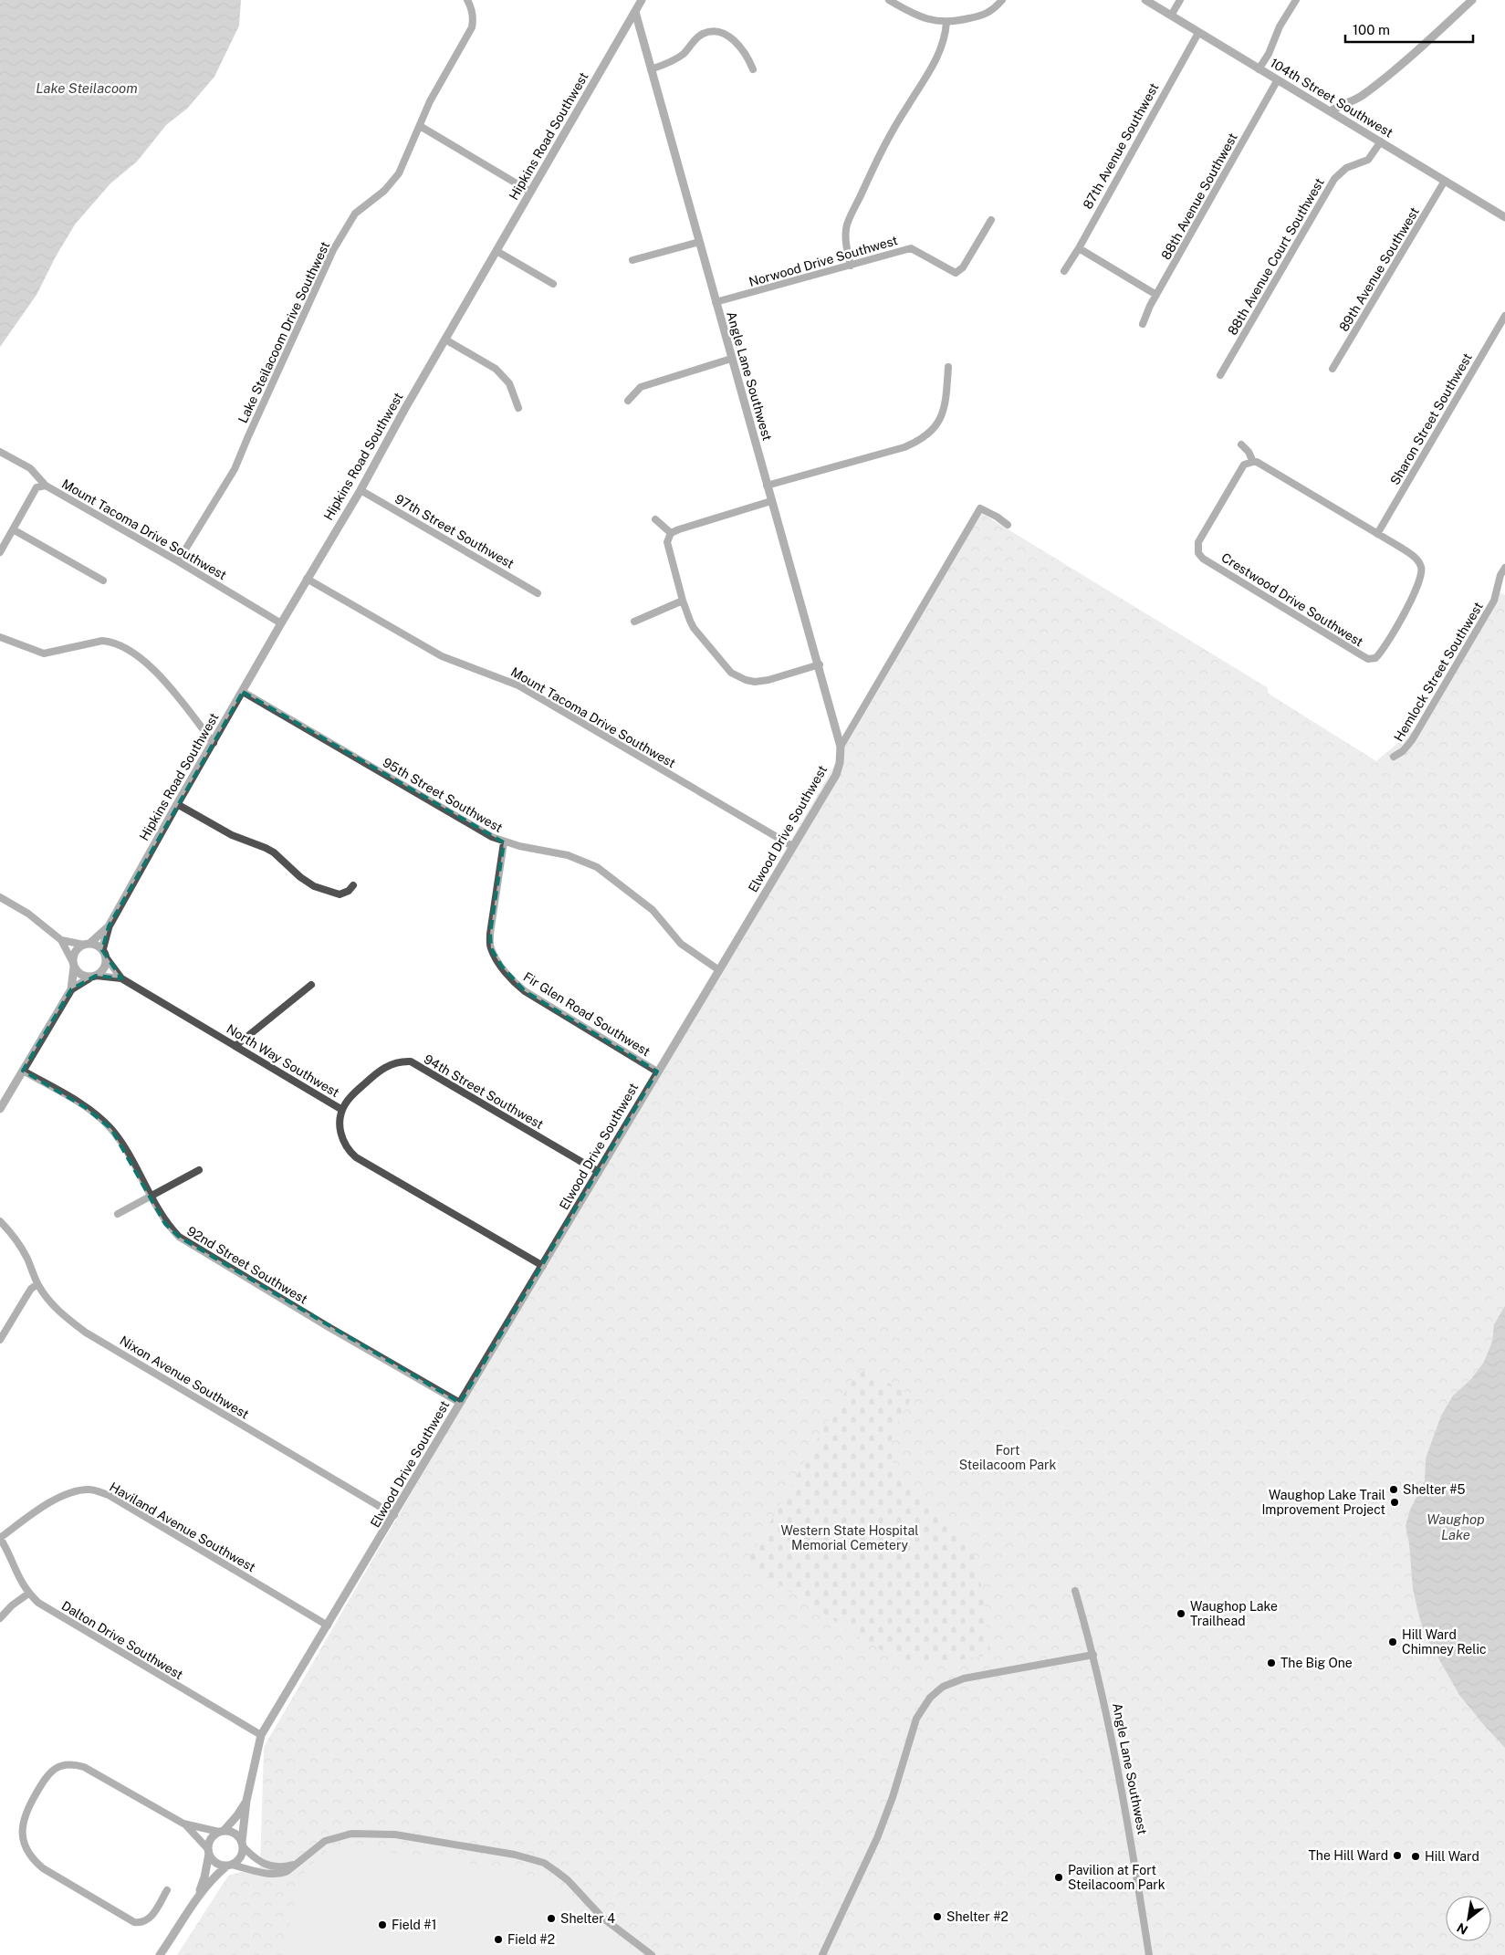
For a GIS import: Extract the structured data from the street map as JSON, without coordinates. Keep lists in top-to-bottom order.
{
  "streets": {
    "street": [
      "104th Street Southwest",
      "Hipkins Road Southwest",
      "87th Avenue Southwest",
      "88th Avenue Southwest",
      "88th Avenue Court Southwest",
      "Norwood Drive Southwest",
      "89th Avenue Southwest",
      "Lake Steilacoom Drive Southwest",
      "Angle Lane Southwest",
      "Sharon Street Southwest",
      "Mount Tacoma Drive Southwest",
      "97th Street Southwest",
      "Crestwood Drive Southwest",
      "Hemlock Street Southwest",
      "95th Street Southwest",
      "Elwood Drive Southwest",
      "Fir Glen Road Southwest",
      "North Way Southwest",
      "94th Street Southwest",
      "92nd Street Southwest",
      "Nixon Avenue Southwest",
      "Haviland Avenue Southwest",
      "Dalton Drive Southwest"
    ]
  },
  "crossings": [
    ["104th Street Southwest", "87th Avenue Southwest"],
    ["104th Street Southwest", "88th Avenue Southwest"],
    ["104th Street Southwest", "88th Avenue Court Southwest"],
    ["104th Street Southwest", "89th Avenue Southwest"],
    ["Hipkins Road Southwest", "Angle Lane Southwest"],
    ["Hipkins Road Southwest", "Mount Tacoma Drive Southwest"],
    ["Hipkins Road Southwest", "97th Street Southwest"],
    ["Hipkins Road Southwest", "95th Street Southwest"],
    ["Hipkins Road Southwest", "North Way Southwest"],
    ["Norwood Drive Southwest", "Angle Lane Southwest"],
    ["Lake Steilacoom Drive Southwest", "Mount Tacoma Drive Southwest"],
    ["Angle Lane Southwest", "Elwood Drive Southwest"],
    ["Sharon Street Southwest", "Crestwood Drive Southwest"],
    ["Mount Tacoma Drive Southwest", "Elwood Drive Southwest"],
    ["95th Street Southwest", "Elwood Drive Southwest"],
    ["95th Street Southwest", "Fir Glen Road Southwest"],
    ["Elwood Drive Southwest", "Fir Glen Road Southwest"],
    ["Elwood Drive Southwest", "North Way Southwest"],
    ["Elwood Drive Southwest", "94th Street Southwest"],
    ["Elwood Drive Southwest", "92nd Street Southwest"],
    ["Elwood Drive Southwest", "Nixon Avenue Southwest"],
    ["Elwood Drive Southwest", "Haviland Avenue Southwest"],
    ["Elwood Drive Southwest", "Dalton Drive Southwest"],
    ["North Way Southwest", "94th Street Southwest"],
    ["Haviland Avenue Southwest", "Dalton Drive Southwest"]
  ],
  "water": ["Lake Steilacoom", "Waughop Lake"],
  "parks": ["Fort Steilacoom Park", "Western State Hospital Memorial Cemetery"],
  "places": [
    "Shelter #5",
    "Waughop Lake Trail Improvement Project",
    "Waughop Lake Trailhead",
    "Hill Ward Chimney Relic",
    "The Big One",
    "The Hill Ward",
    "Hill Ward",
    "Pavilion at Fort Steilacoom Park",
    "Shelter #2",
    "Shelter 4",
    "Field #1",
    "Field #2"
  ],
  "scale_bar": "100 m",
  "north": "bottom left"
}
